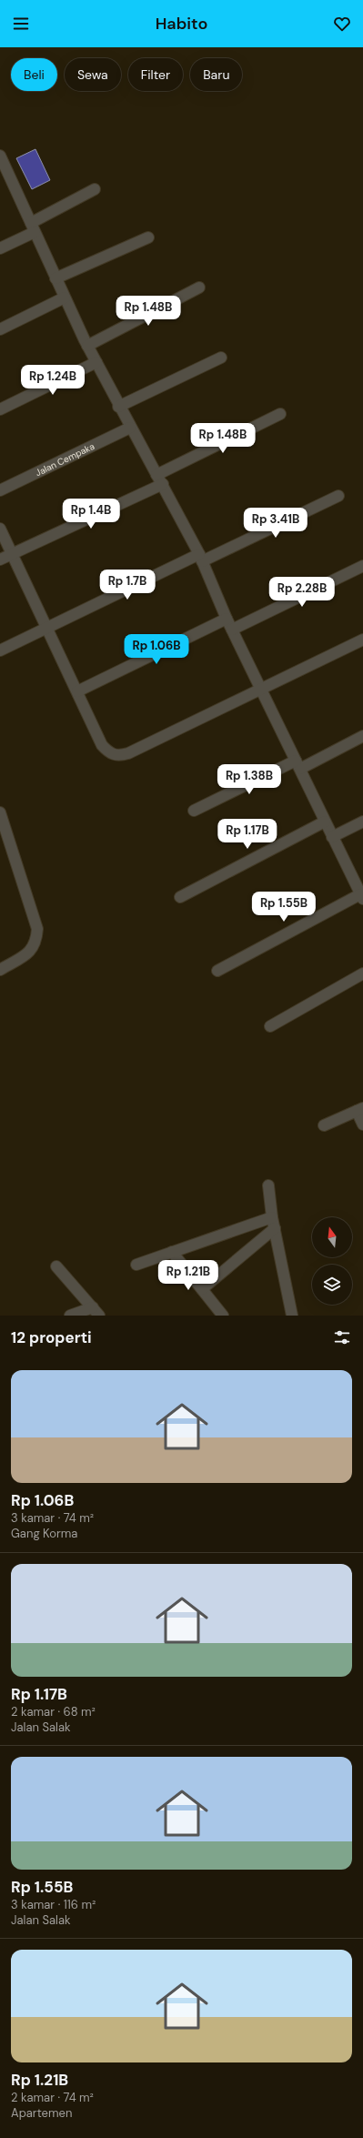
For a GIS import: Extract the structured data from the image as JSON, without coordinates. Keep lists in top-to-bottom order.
{
  "streets": {
    "street": ["Jalan Cempaka"]
  },
  "north": "top",
  "page": {
    "header": "Habito",
    "chip": [
      "Beli",
      "Sewa",
      "Filter",
      "Baru"
    ],
    "price": [
      "Rp 1.48B",
      "Rp 1.24B",
      "Rp 1.48B",
      "Rp 1.4B",
      "Rp 3.41B",
      "Rp 1.7B",
      "Rp 2.28B",
      "Rp 1.06B",
      "Rp 1.38B",
      "Rp 1.17B",
      "Rp 1.55B",
      "Rp 1.21B"
    ],
    "heading": "12 properti",
    "list": [
      {
        "name": "Rp 1.06B",
        "note": "3 kamar · 74 m² · Gang Korma"
      },
      {
        "name": "Rp 1.17B",
        "note": "2 kamar · 68 m² · Jalan Salak"
      },
      {
        "name": "Rp 1.55B",
        "note": "3 kamar · 116 m² · Jalan Salak"
      },
      {
        "name": "Rp 1.21B",
        "note": "2 kamar · 74 m² · Apartemen"
      }
    ]
  }
}
